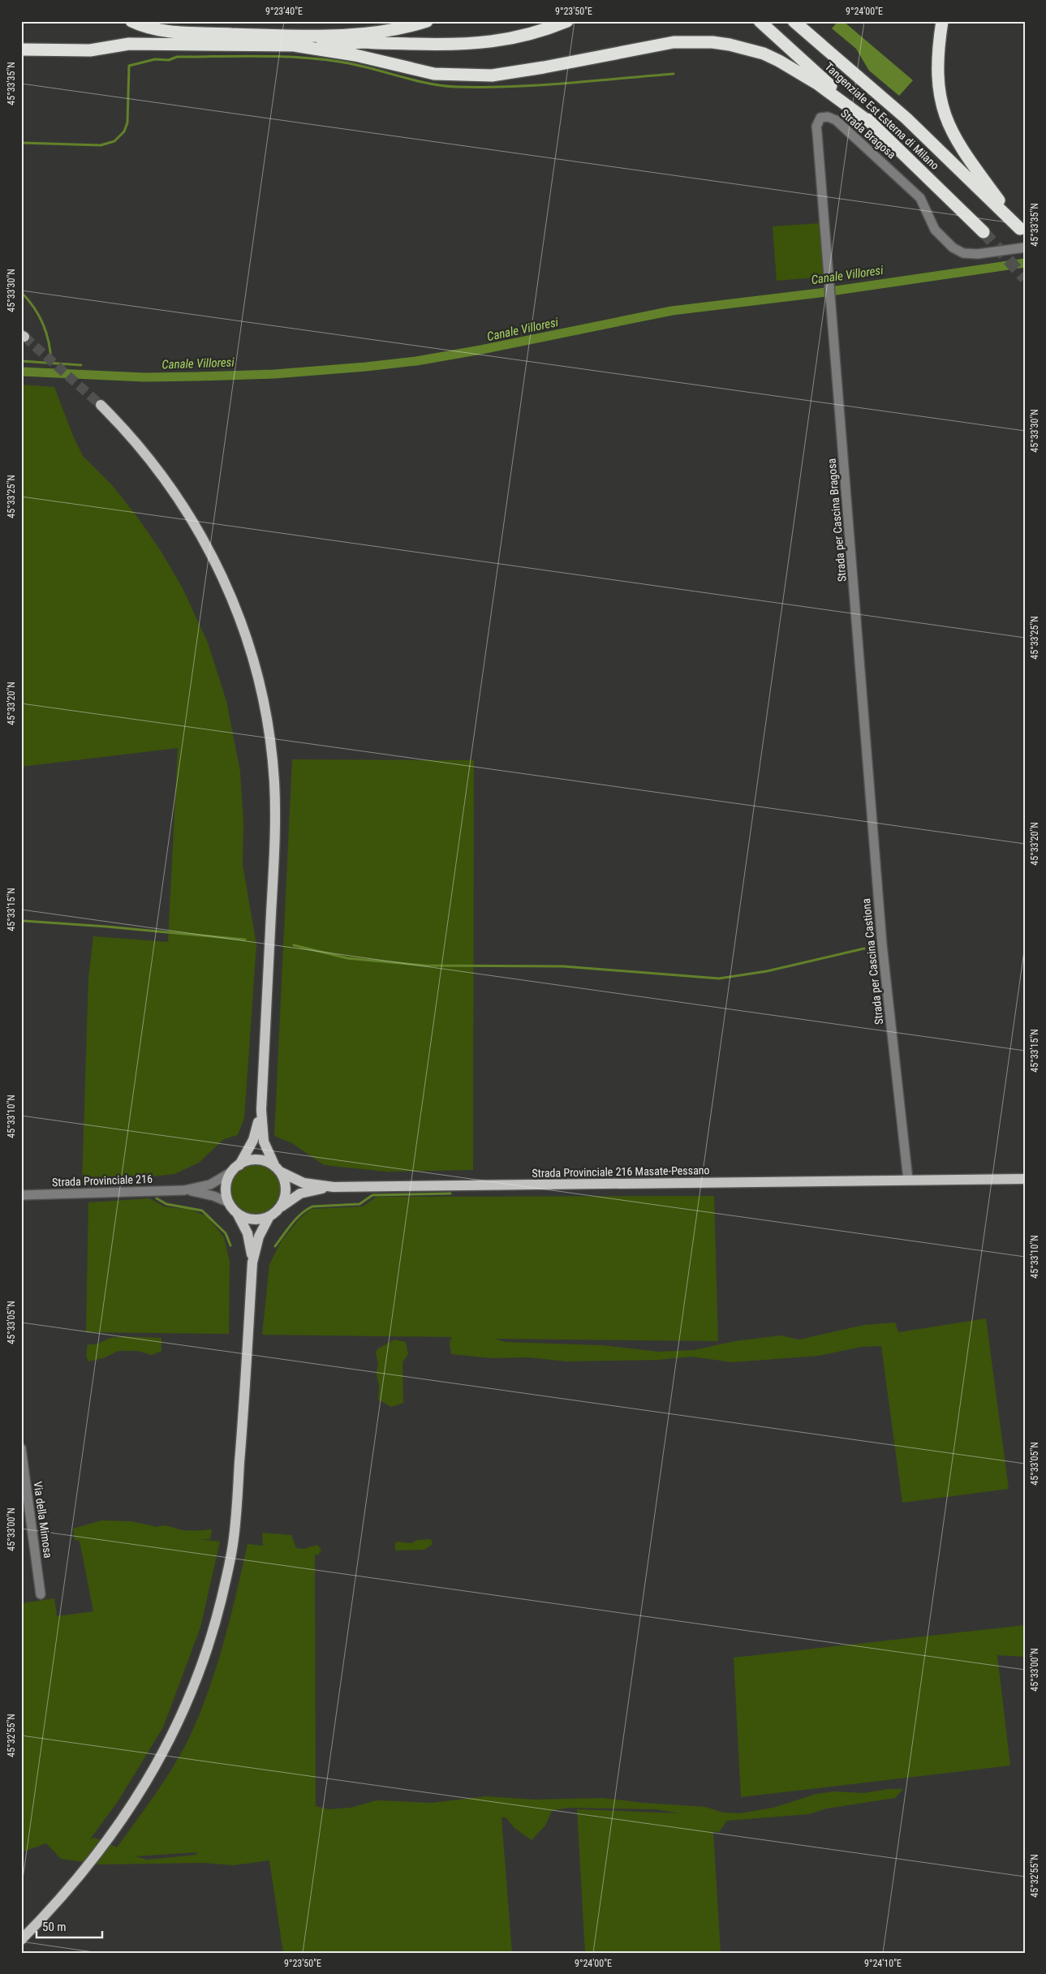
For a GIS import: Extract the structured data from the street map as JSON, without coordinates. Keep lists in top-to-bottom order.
{
  "streets": {
    "highway": ["Tangenziale Est Esterna di Milano"],
    "main road": ["Strada Provinciale 216 Masate-Pessano"],
    "street": [
      "Strada Bragosa",
      "Strada per Cascina Bragosa",
      "Strada per Cascina Castiona",
      "Strada Provinciale 216",
      "Via della Mimosa"
    ]
  },
  "crossings": [
    ["Strada Bragosa", "Strada per Cascina Bragosa"],
    ["Strada per Cascina Bragosa", "Strada per Cascina Castiona"],
    ["Strada per Cascina Castiona", "Strada Provinciale 216 Masate-Pessano"]
  ],
  "water": ["Canale Villoresi"],
  "scale_bar": "50 m",
  "coordinates": [
    "9°23'40\"E",
    "9°23'50\"E",
    "9°24'00\"E",
    "45°33'35\"N",
    "45°33'30\"N",
    "45°33'25\"N",
    "45°33'20\"N",
    "45°33'15\"N",
    "45°33'10\"N",
    "45°33'05\"N",
    "45°33'00\"N",
    "45°32'55\"N",
    "9°24'10\"E"
  ]
}
